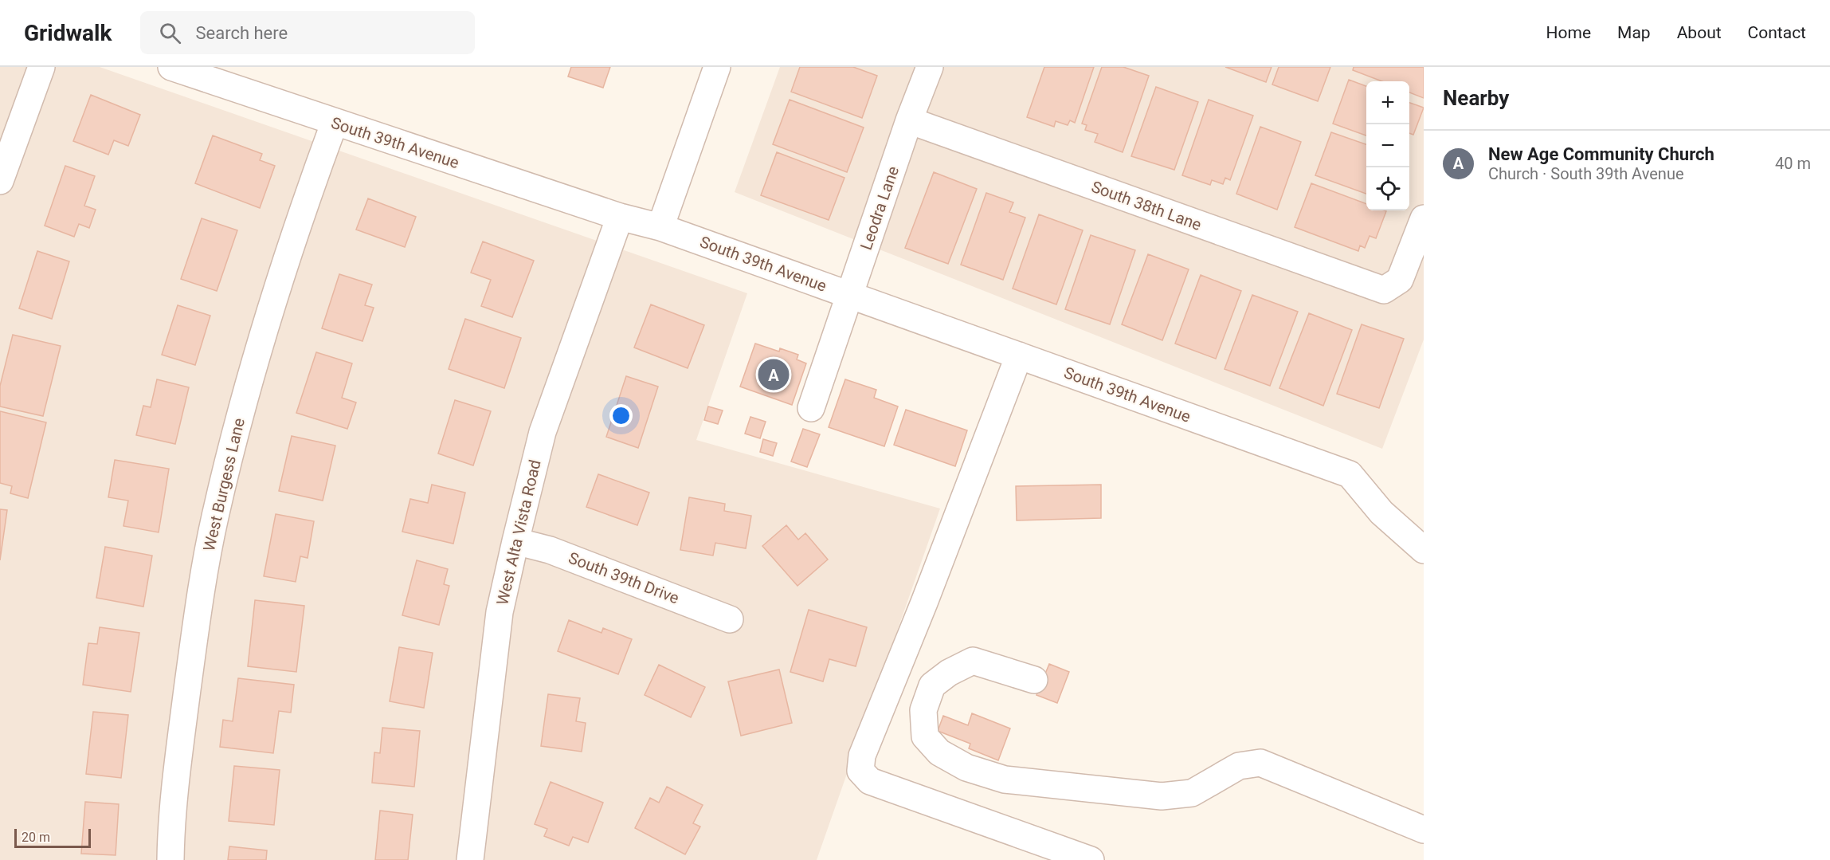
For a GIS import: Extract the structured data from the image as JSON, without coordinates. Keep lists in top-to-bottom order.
{
  "streets": {
    "street": [
      "South 39th Avenue",
      "South 38th Lane",
      "Leodra Lane",
      "West Burgess Lane",
      "West Alta Vista Road",
      "South 39th Drive"
    ]
  },
  "crossings": [
    ["South 39th Avenue", "Leodra Lane"],
    ["South 39th Avenue", "West Burgess Lane"],
    ["South 39th Avenue", "West Alta Vista Road"],
    ["South 38th Lane", "Leodra Lane"],
    ["West Alta Vista Road", "South 39th Drive"]
  ],
  "scale_bar": "20 m",
  "page": {
    "header": "Gridwalk",
    "search": "Search here",
    "nav": [
      "Home",
      "Map",
      "About",
      "Contact"
    ],
    "heading": "Nearby",
    "map_buttons": ["+", "−"],
    "list": [
      {
        "mark": "A",
        "name": "New Age Community Church",
        "note": "Church · South 39th Avenue",
        "value": "40 m"
      }
    ],
    "pins": "A",
    "scale": "20 m"
  }
}
